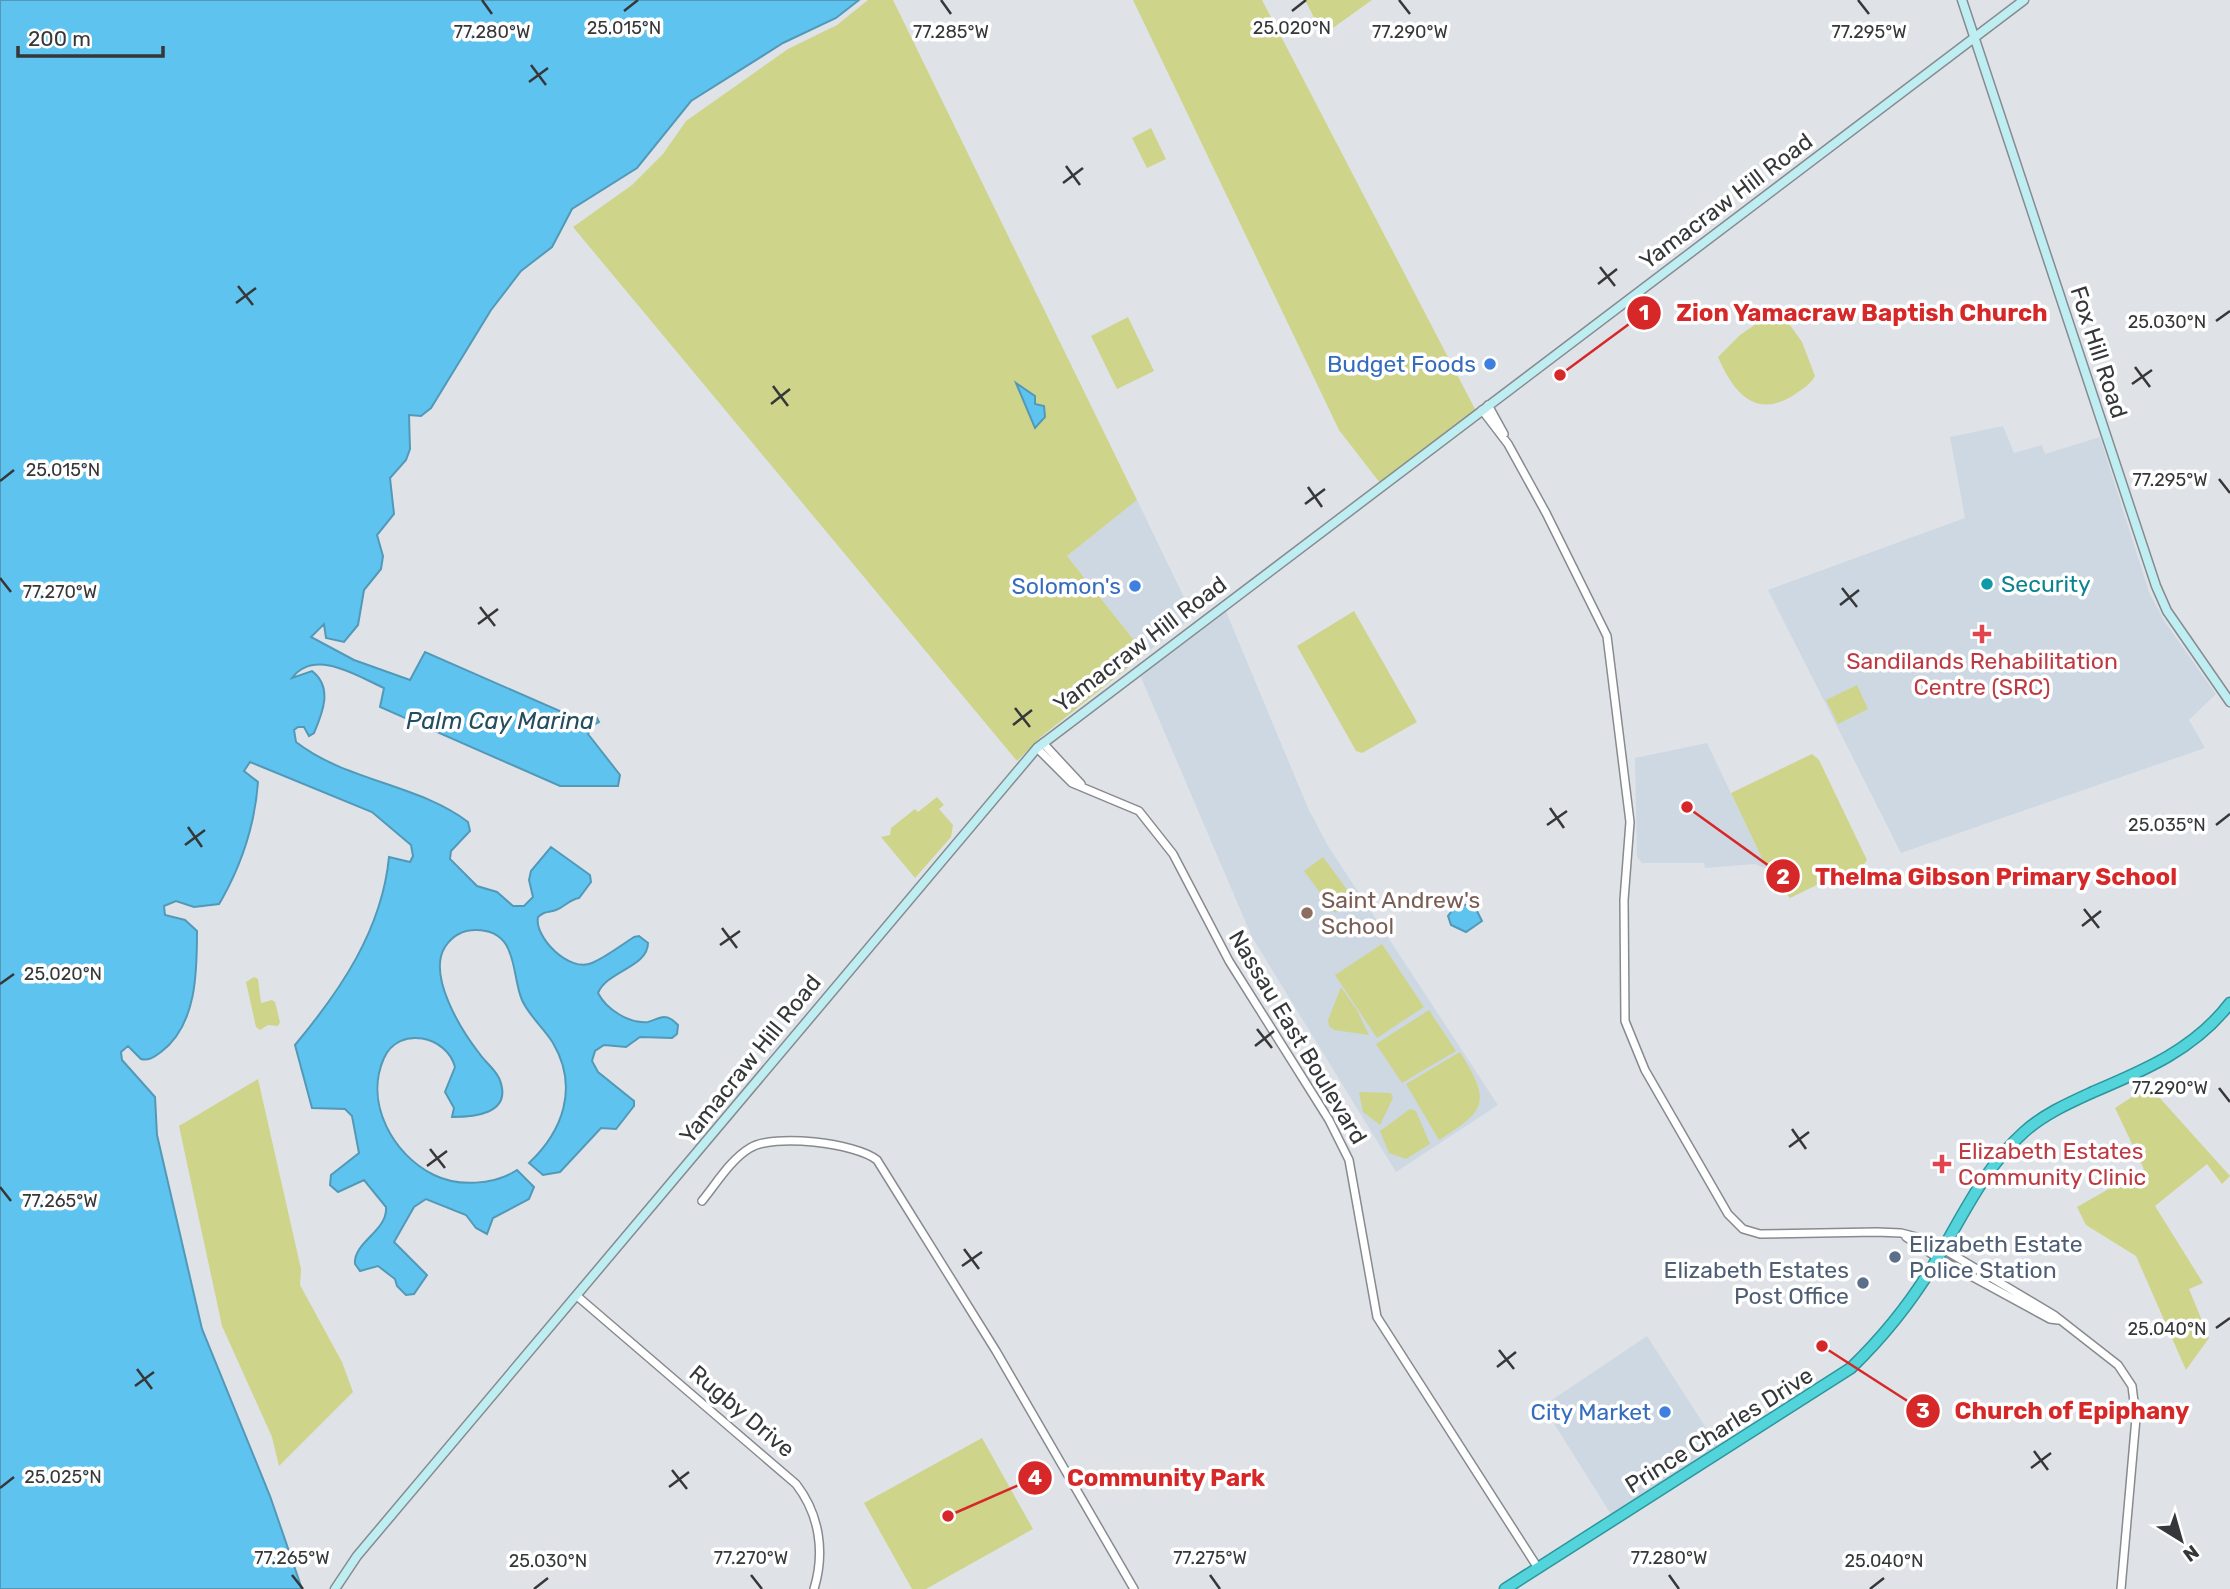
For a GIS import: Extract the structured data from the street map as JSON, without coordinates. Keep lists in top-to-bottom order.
{
  "streets": {
    "highway": ["Prince Charles Drive"],
    "main road": ["Yamacraw Hill Road", "Fox Hill Road"],
    "street": ["Nassau East Boulevard", "Rugby Drive"]
  },
  "crossings": [
    ["Yamacraw Hill Road", "Fox Hill Road"],
    ["Yamacraw Hill Road", "Nassau East Boulevard"],
    ["Yamacraw Hill Road", "Rugby Drive"],
    ["Nassau East Boulevard", "Prince Charles Drive"]
  ],
  "water": ["Palm Cay Marina"],
  "places": {
    "other": [
      "Budget Foods",
      "Zion Yamacraw Baptish Church",
      "Security",
      "Solomon's",
      "Thelma Gibson Primary School",
      "Saint Andrew's School",
      "Elizabeth Estate Police Station",
      "Elizabeth Estates Post Office",
      "Church of Epiphany",
      "City Market",
      "Community Park"
    ],
    "health": ["Sandilands Rehabilitation Centre (SRC)", "Elizabeth Estates Community Clinic"]
  },
  "scale_bar": "200 m",
  "north": "bottom right",
  "coordinates": [
    "25.015°N",
    "25.020°N",
    "77.290°W",
    "77.280°W",
    "77.285°W",
    "77.295°W",
    "25.030°N",
    "77.270°W",
    "25.035°N",
    "77.265°W",
    "25.040°N",
    "25.025°N",
    "77.275°W"
  ]
}
